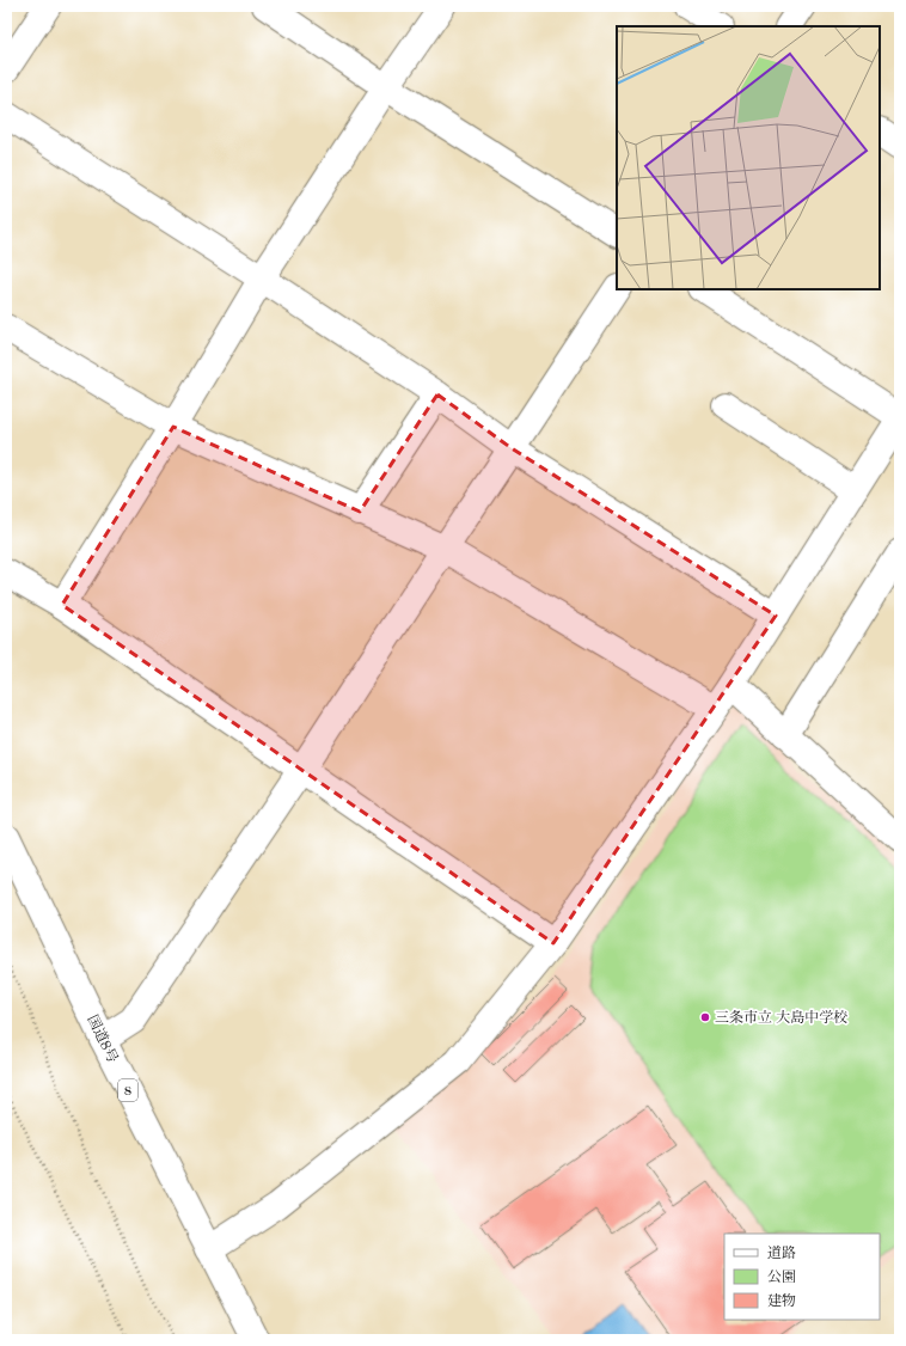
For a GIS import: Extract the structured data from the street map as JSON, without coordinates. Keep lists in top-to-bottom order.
{
  "streets": {
    "main road": ["国道8号", "8"]
  },
  "places": ["三条市立 大島中学校"],
  "legend": ["道路", "公園", "建物"]
}
